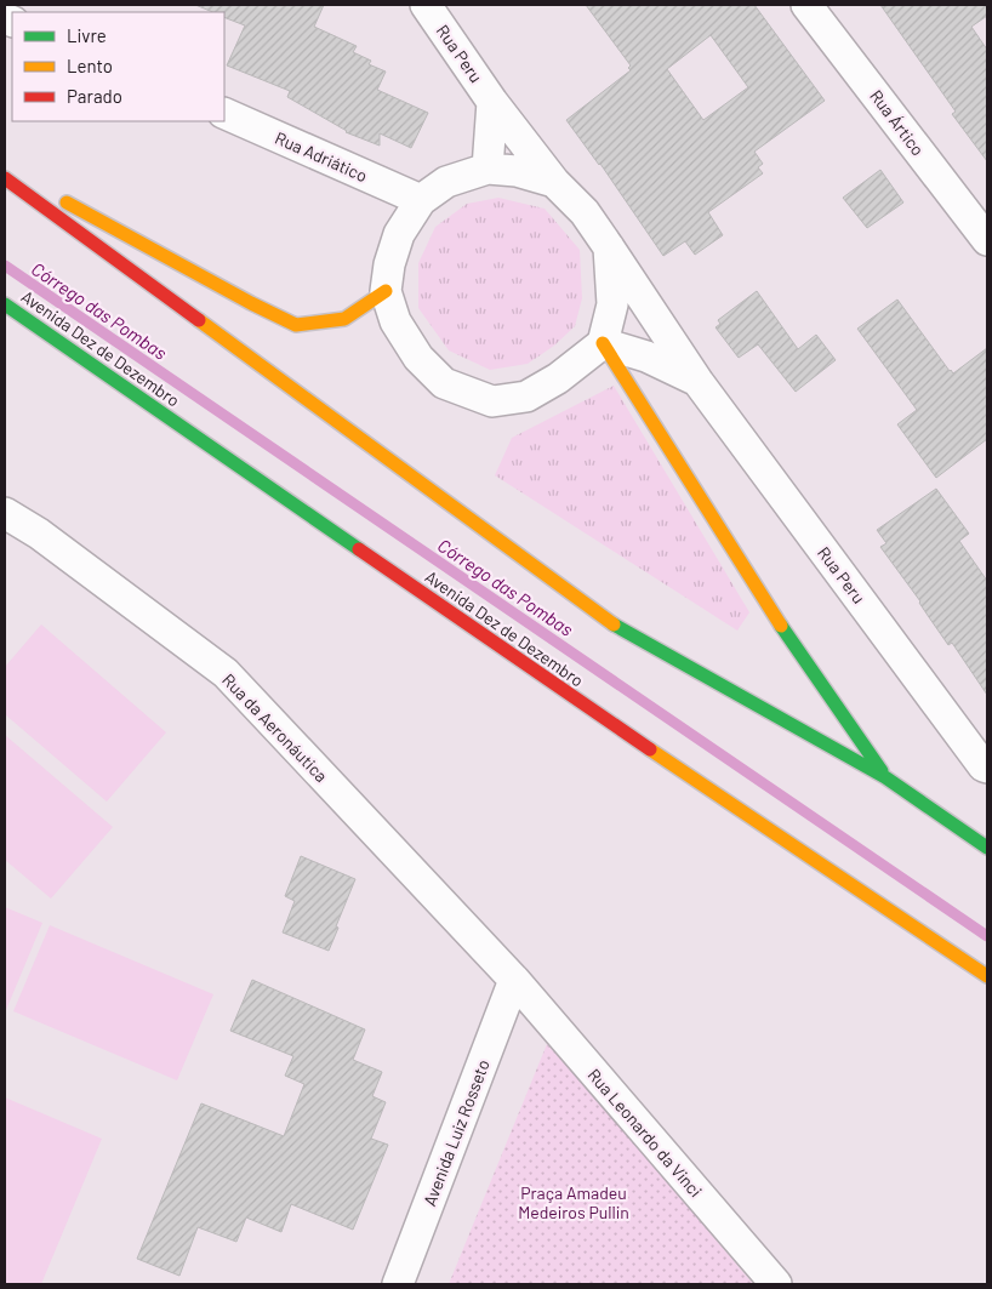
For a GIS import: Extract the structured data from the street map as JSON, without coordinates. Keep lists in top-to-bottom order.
{
  "streets": {
    "highway": ["Avenida Dez de Dezembro"],
    "street": [
      "Rua Peru",
      "Rua Ártico",
      "Rua Adriático",
      "Rua da Aeronáutica",
      "Avenida Luiz Rosseto",
      "Rua Leonardo da Vinci"
    ]
  },
  "crossings": [
    ["Rua da Aeronáutica", "Avenida Luiz Rosseto"],
    ["Rua da Aeronáutica", "Rua Leonardo da Vinci"],
    ["Avenida Luiz Rosseto", "Rua Leonardo da Vinci"]
  ],
  "water": ["Córrego das Pombas"],
  "parks": ["Praça Amadeu Medeiros Pullin"],
  "legend": ["Livre", "Lento", "Parado"]
}
